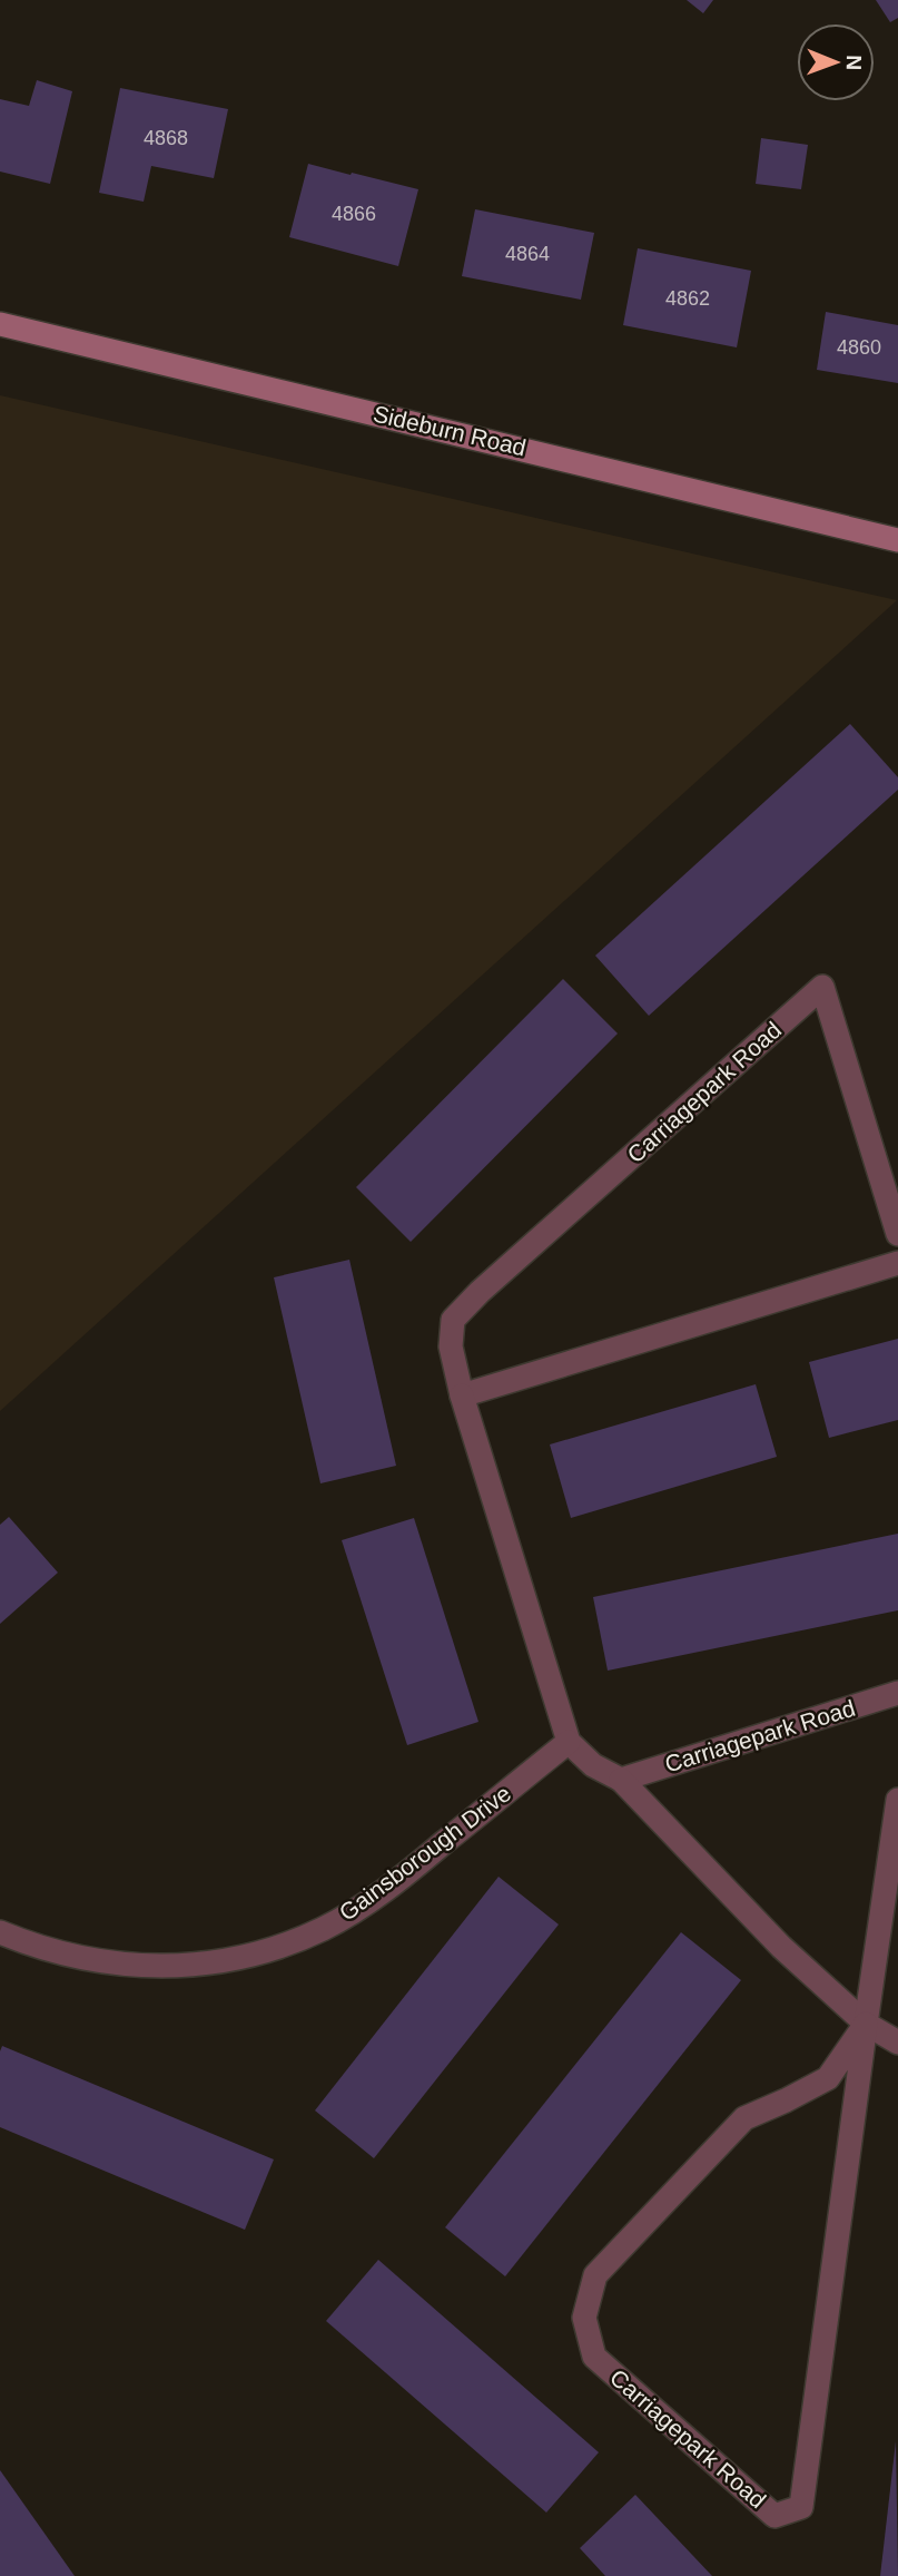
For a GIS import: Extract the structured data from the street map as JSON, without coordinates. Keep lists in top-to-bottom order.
{
  "streets": {
    "street": ["Sideburn Road", "Carriagepark Road", "Gainsborough Drive"]
  },
  "crossings": [
    ["Carriagepark Road", "Gainsborough Drive"]
  ],
  "house_numbers": [
    "4868",
    "4866",
    "4864",
    "4862",
    "4860"
  ],
  "north": "right"
}
